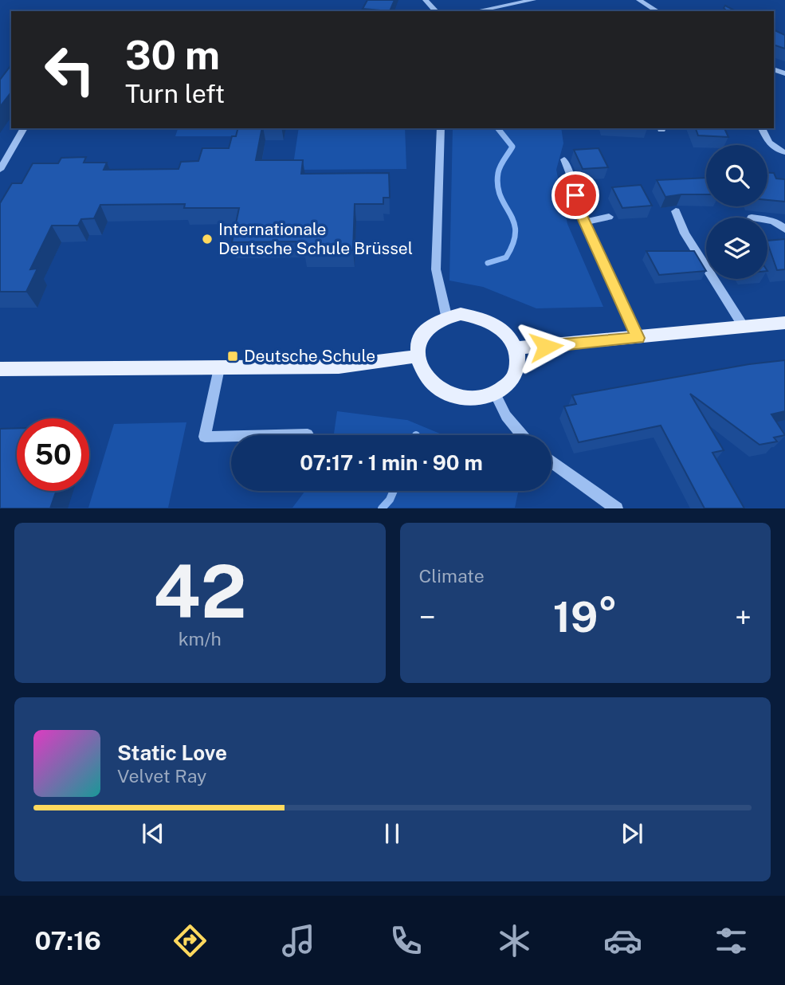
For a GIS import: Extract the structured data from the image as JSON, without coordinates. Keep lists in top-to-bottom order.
{
  "places": {
    "other": ["Internationale Deutsche Schule Brüssel"],
    "transit": ["Deutsche Schule"]
  },
  "page": {
    "turn": ["30 m", "Turn left"],
    "limit": "50",
    "trip": "07:17 · 1 min · 90 m",
    "tile": [
      ["42", "km/h"],
      "Climate"
    ],
    "heat": ["−", "19°", "+"],
    "song": ["Static Love", "Velvet Ray"],
    "tabs": "07:16"
  }
}
